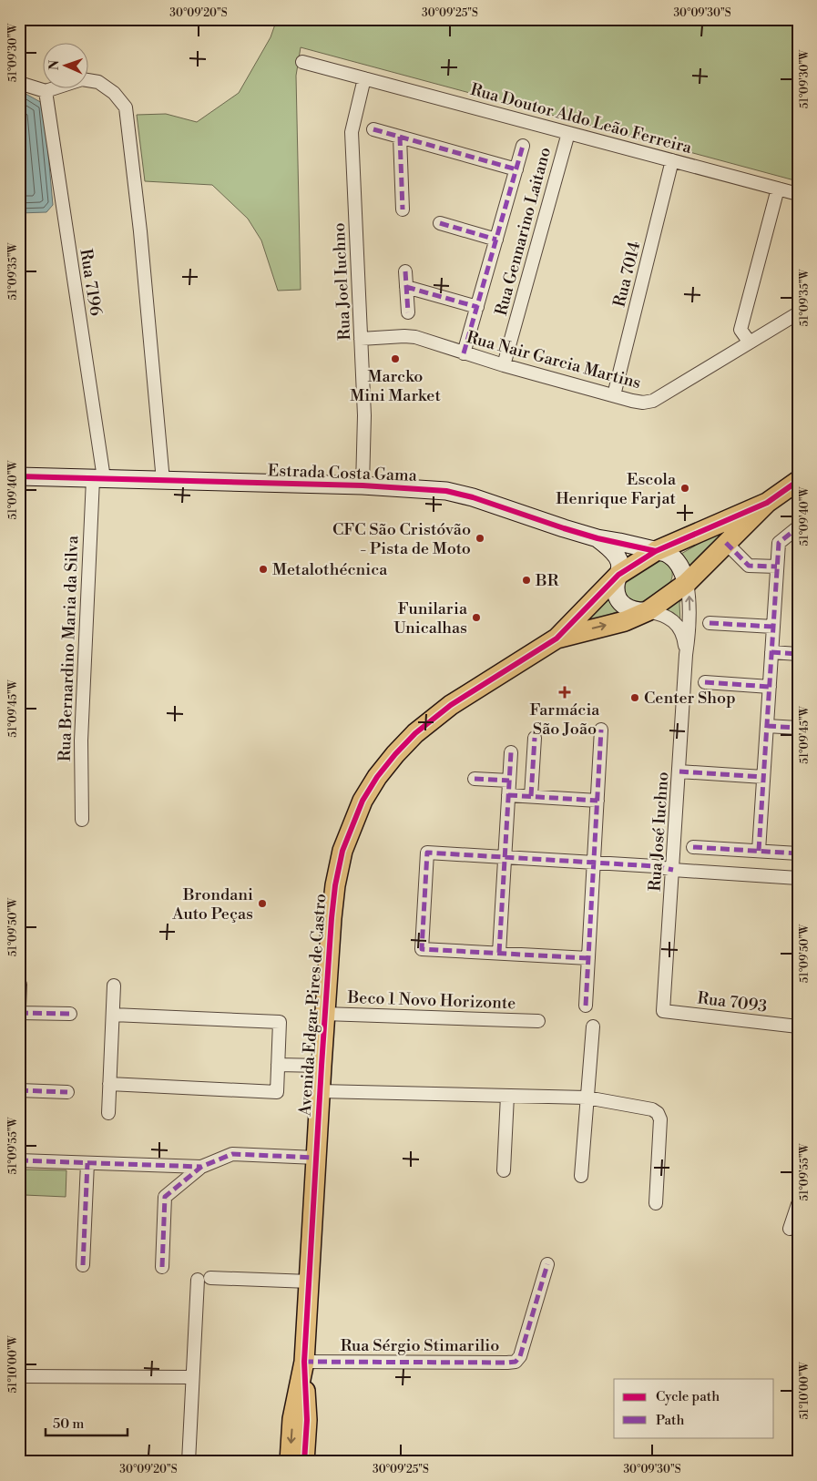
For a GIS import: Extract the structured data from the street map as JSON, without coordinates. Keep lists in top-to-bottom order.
{
  "streets": {
    "main road": ["Estrada Costa Gama", "Avenida Edgar Pires de Castro"],
    "street": [
      "Rua Doutor Aldo Leão Ferreira",
      "Rua Gennarino Laitano",
      "Rua 7014",
      "Rua Joel Iuchno",
      "Rua 7196",
      "Rua Nair Garcia Martins",
      "Rua Bernardino Maria da Silva",
      "Rua José Iuchno",
      "Beco 1 Novo Horizonte",
      "Rua 7093",
      "Rua Sérgio Stimarilio"
    ]
  },
  "crossings": [
    ["Rua Doutor Aldo Leão Ferreira", "Rua Gennarino Laitano"],
    ["Rua Doutor Aldo Leão Ferreira", "Rua 7014"],
    ["Rua Doutor Aldo Leão Ferreira", "Rua Joel Iuchno"],
    ["Rua Gennarino Laitano", "Rua Nair Garcia Martins"],
    ["Rua 7014", "Rua Nair Garcia Martins"],
    ["Rua Joel Iuchno", "Rua Nair Garcia Martins"],
    ["Rua Joel Iuchno", "Estrada Costa Gama"],
    ["Rua 7196", "Estrada Costa Gama"],
    ["Rua 7196", "Rua Bernardino Maria da Silva"],
    ["Estrada Costa Gama", "Rua Bernardino Maria da Silva"],
    ["Estrada Costa Gama", "Rua José Iuchno"],
    ["Estrada Costa Gama", "Avenida Edgar Pires de Castro"],
    ["Rua José Iuchno", "Rua 7093"],
    ["Rua José Iuchno", "Avenida Edgar Pires de Castro"],
    ["Beco 1 Novo Horizonte", "Avenida Edgar Pires de Castro"],
    ["Avenida Edgar Pires de Castro", "Rua Sérgio Stimarilio"]
  ],
  "places": {
    "other": [
      "Marcko Mini Market",
      "Escola Henrique Farjat",
      "CFC São Cristóvão - Pista de Moto",
      "Metalothécnica",
      "BR",
      "Funilaria Unicalhas",
      "Center Shop",
      "Brondani Auto Peças"
    ],
    "health": ["Farmácia São João"]
  },
  "legend": ["Cycle path", "Path"],
  "scale_bar": "50 m",
  "north": "left",
  "coordinates": [
    "30°09'20\"S",
    "30°09'25\"S",
    "30°09'30\"S",
    "51°09'30\"W",
    "51°09'35\"W",
    "51°09'40\"W",
    "51°09'45\"W",
    "51°09'50\"W",
    "51°09'55\"W",
    "51°10'00\"W"
  ]
}
